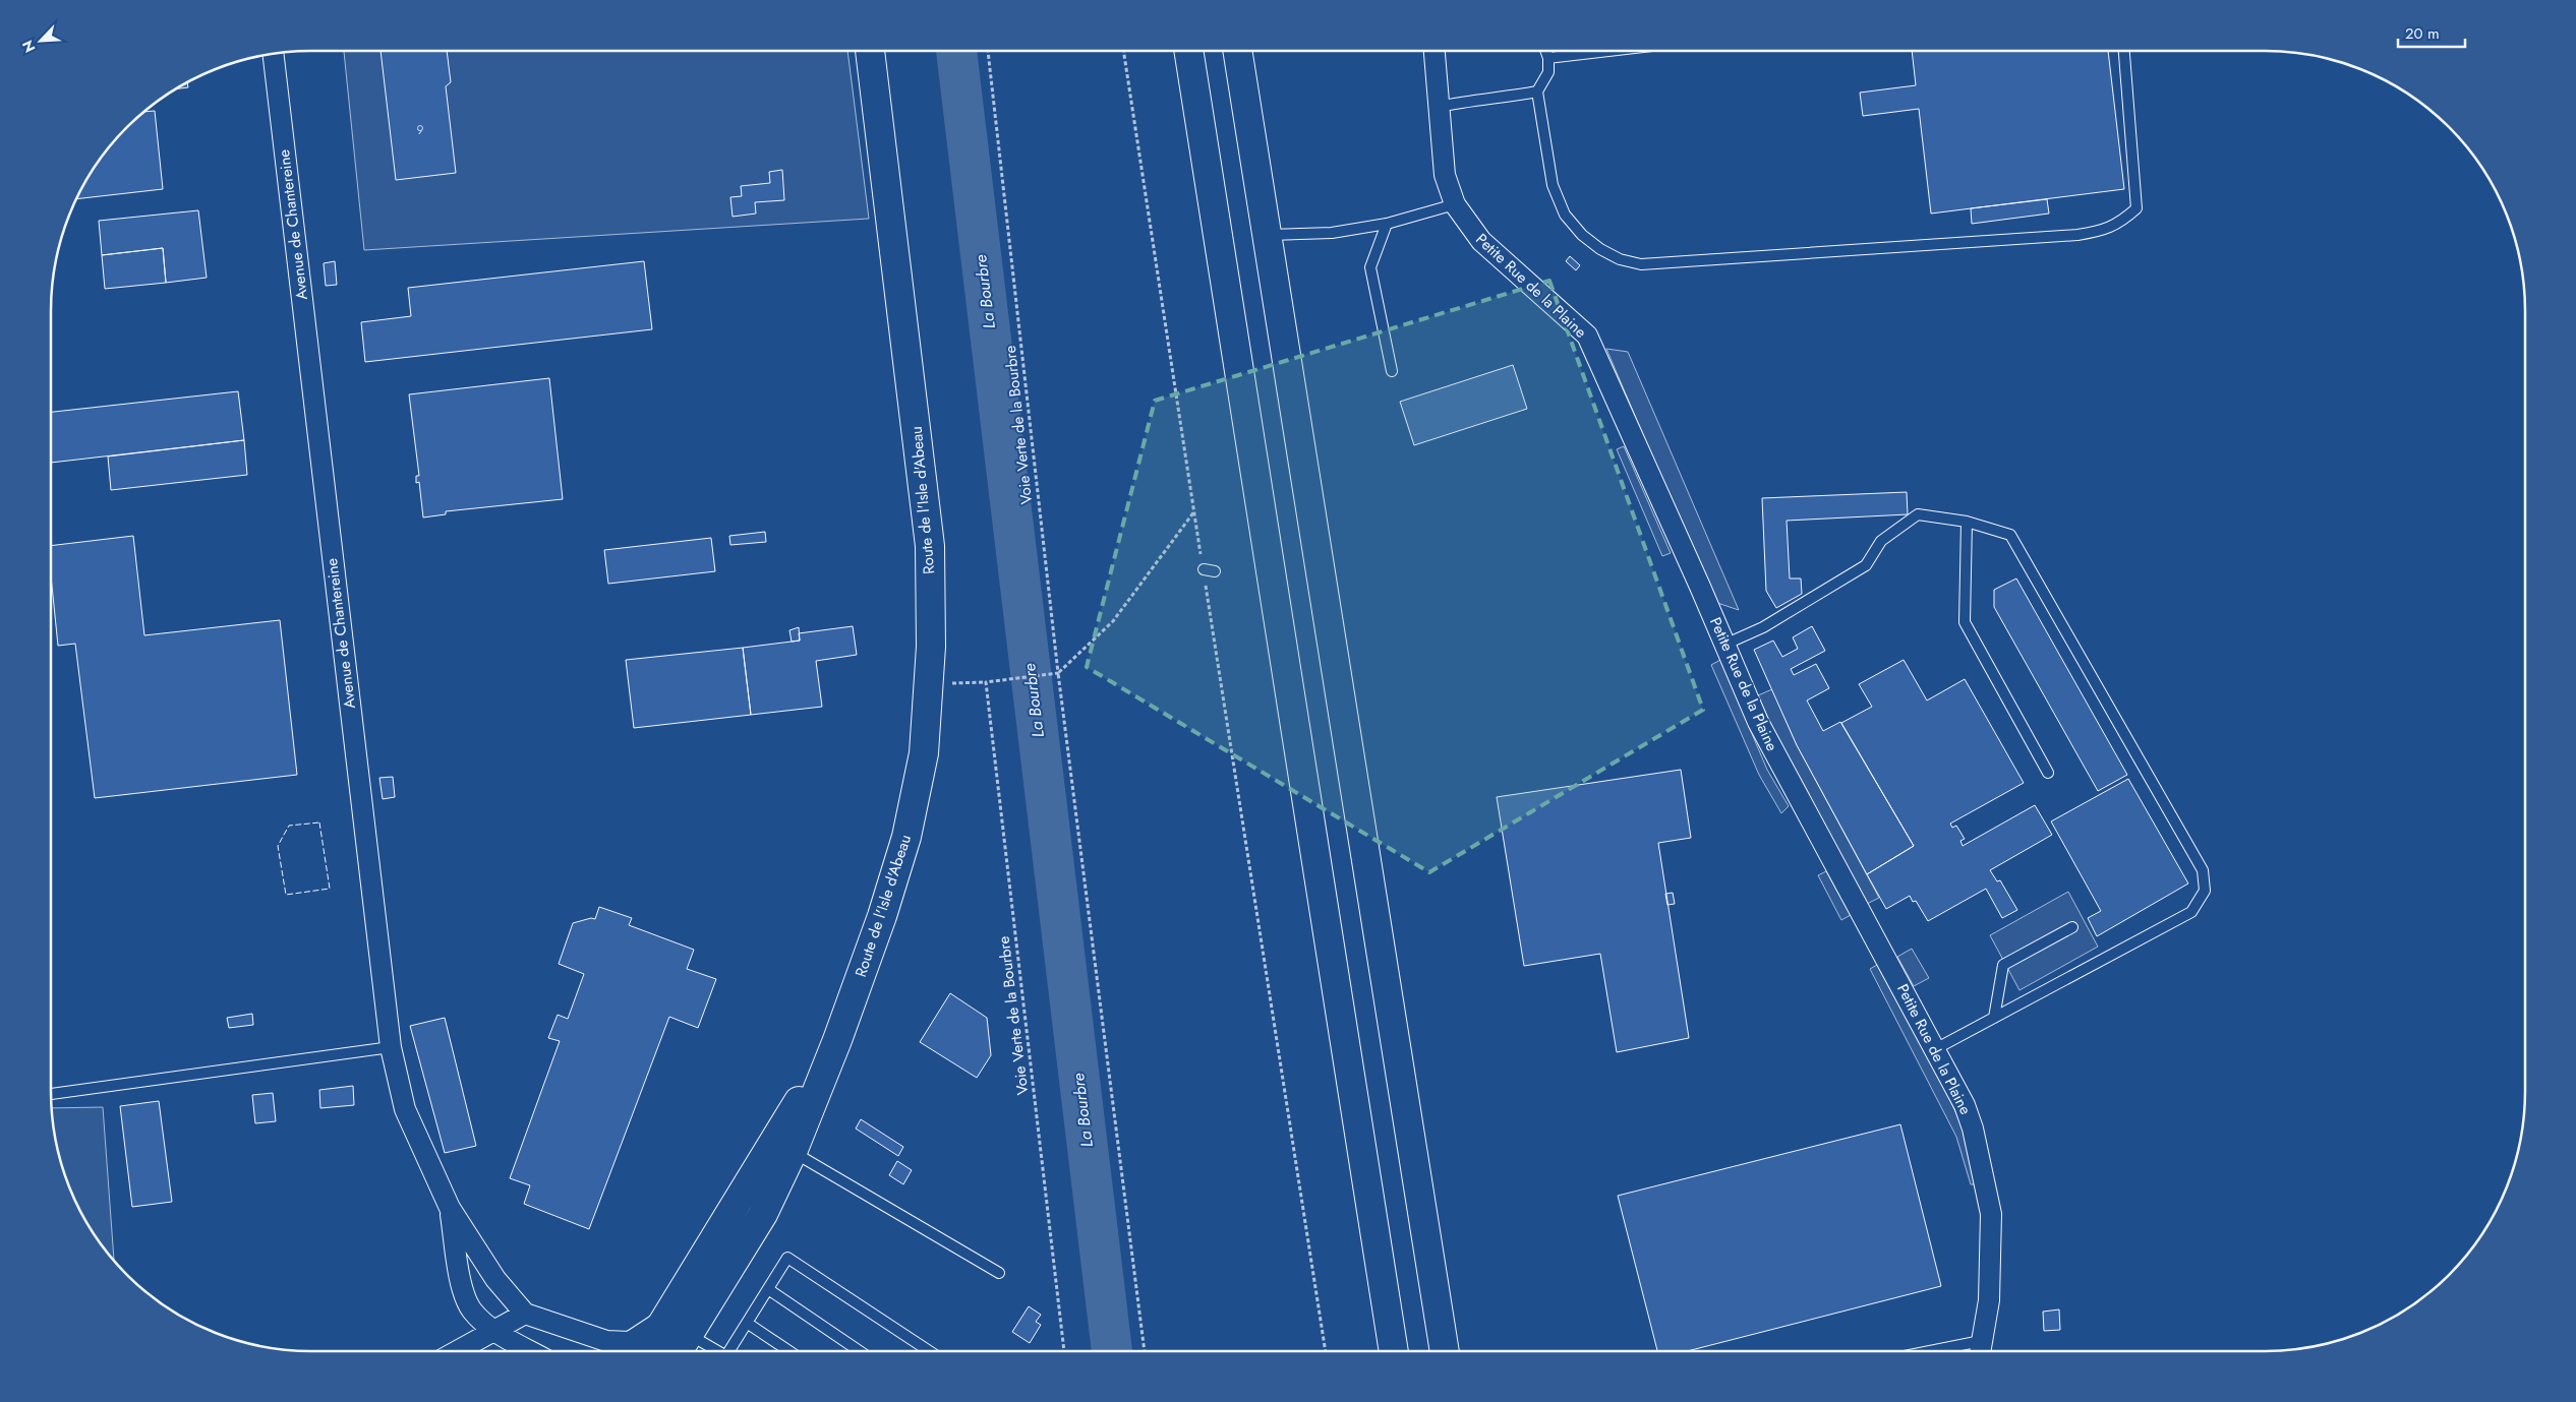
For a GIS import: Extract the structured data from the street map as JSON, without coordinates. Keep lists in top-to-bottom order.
{
  "streets": {
    "main road": ["Route de l'Isle d'Abeau"],
    "street": ["Avenue de Chantereine", "Petite Rue de la Plaine"],
    "path": ["Voie Verte de la Bourbre"]
  },
  "water": ["La Bourbre"],
  "house_numbers": ["9"],
  "scale_bar": "20 m",
  "north": "bottom left"
}
